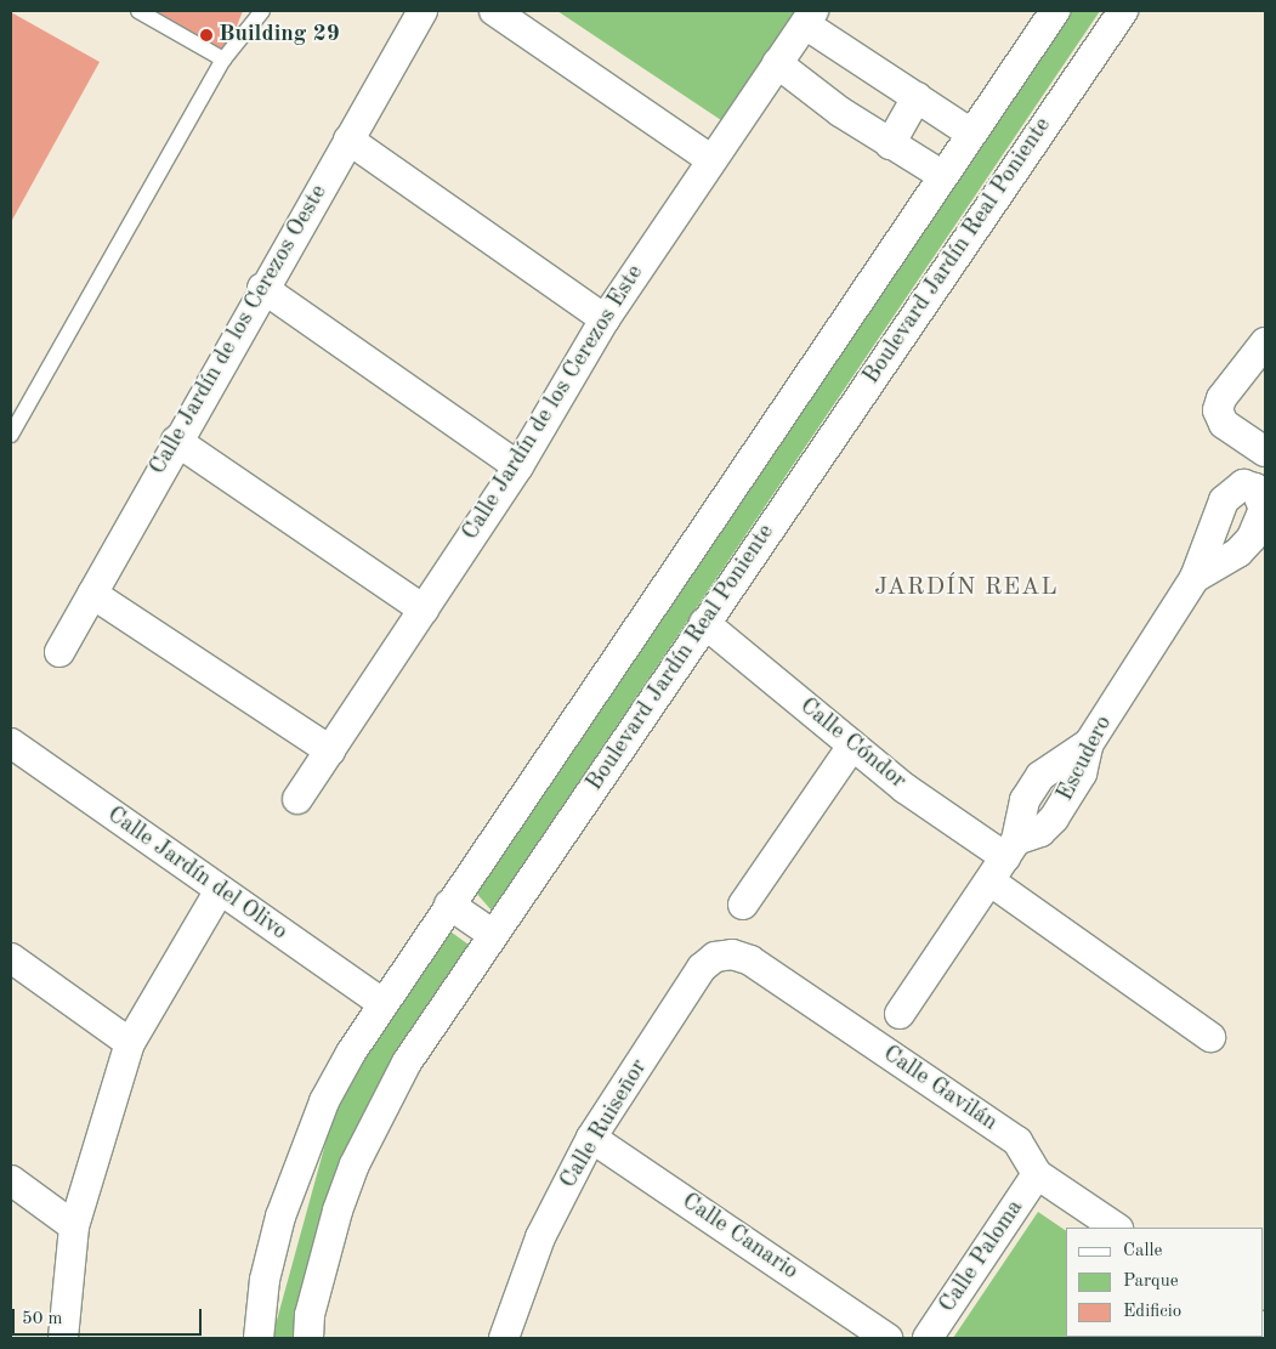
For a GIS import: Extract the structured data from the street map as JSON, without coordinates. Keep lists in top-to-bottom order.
{
  "streets": {
    "street": [
      "Boulevard Jardín Real Poniente",
      "Calle Jardín de los Cerezos Oeste",
      "Calle Jardín de los Cerezos Este",
      "Calle Cóndor",
      "Escudero",
      "Calle Jardín del Olivo",
      "Calle Gavilán",
      "Calle Ruiseñor",
      "Calle Canario",
      "Calle Paloma"
    ]
  },
  "crossings": [
    ["Boulevard Jardín Real Poniente", "Calle Cóndor"],
    ["Calle Cóndor", "Escudero"],
    ["Calle Gavilán", "Calle Ruiseñor"],
    ["Calle Gavilán", "Calle Paloma"],
    ["Calle Ruiseñor", "Calle Canario"]
  ],
  "districts": ["JARDÍN REAL"],
  "places": ["Building 29"],
  "legend": ["Calle", "Parque", "Edificio"],
  "scale_bar": "50 m"
}
